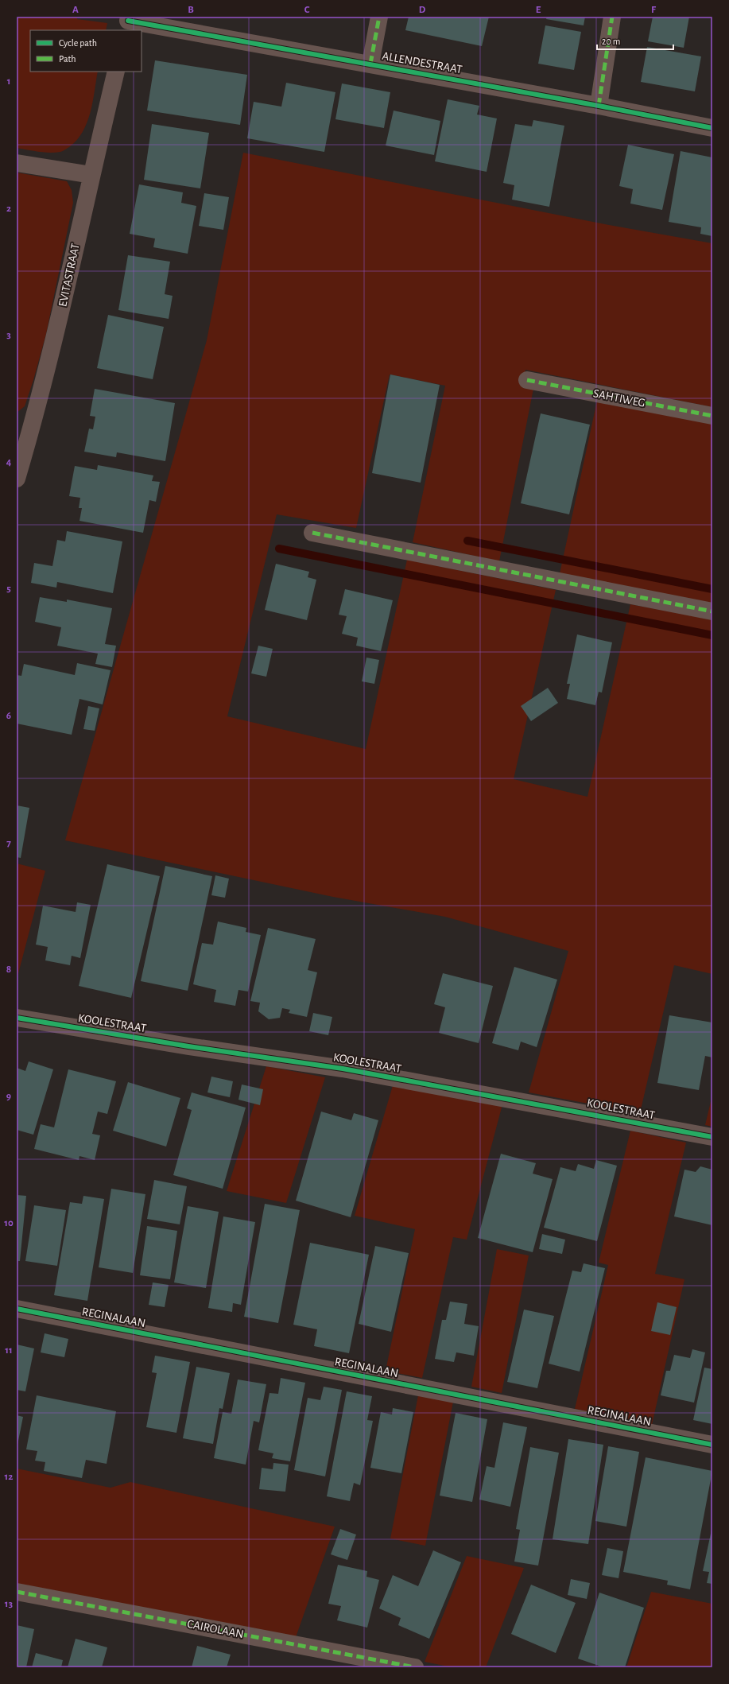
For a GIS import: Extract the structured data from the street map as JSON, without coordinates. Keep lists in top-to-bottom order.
{
  "streets": {
    "street": [
      "ALLENDESTRAAT",
      "EVITASTRAAT",
      "SAHTIWEG",
      "KOOLESTRAAT",
      "REGINALAAN",
      "CAIROLAAN"
    ]
  },
  "legend": ["Cycle path", "Path"],
  "scale_bar": "20 m",
  "grid": {
    "columns": [
      "A",
      "B",
      "C",
      "D",
      "E",
      "F"
    ],
    "rows": [
      "1",
      "2",
      "3",
      "4",
      "5",
      "6",
      "7",
      "8",
      "9",
      "10",
      "11",
      "12",
      "13"
    ]
  }
}
